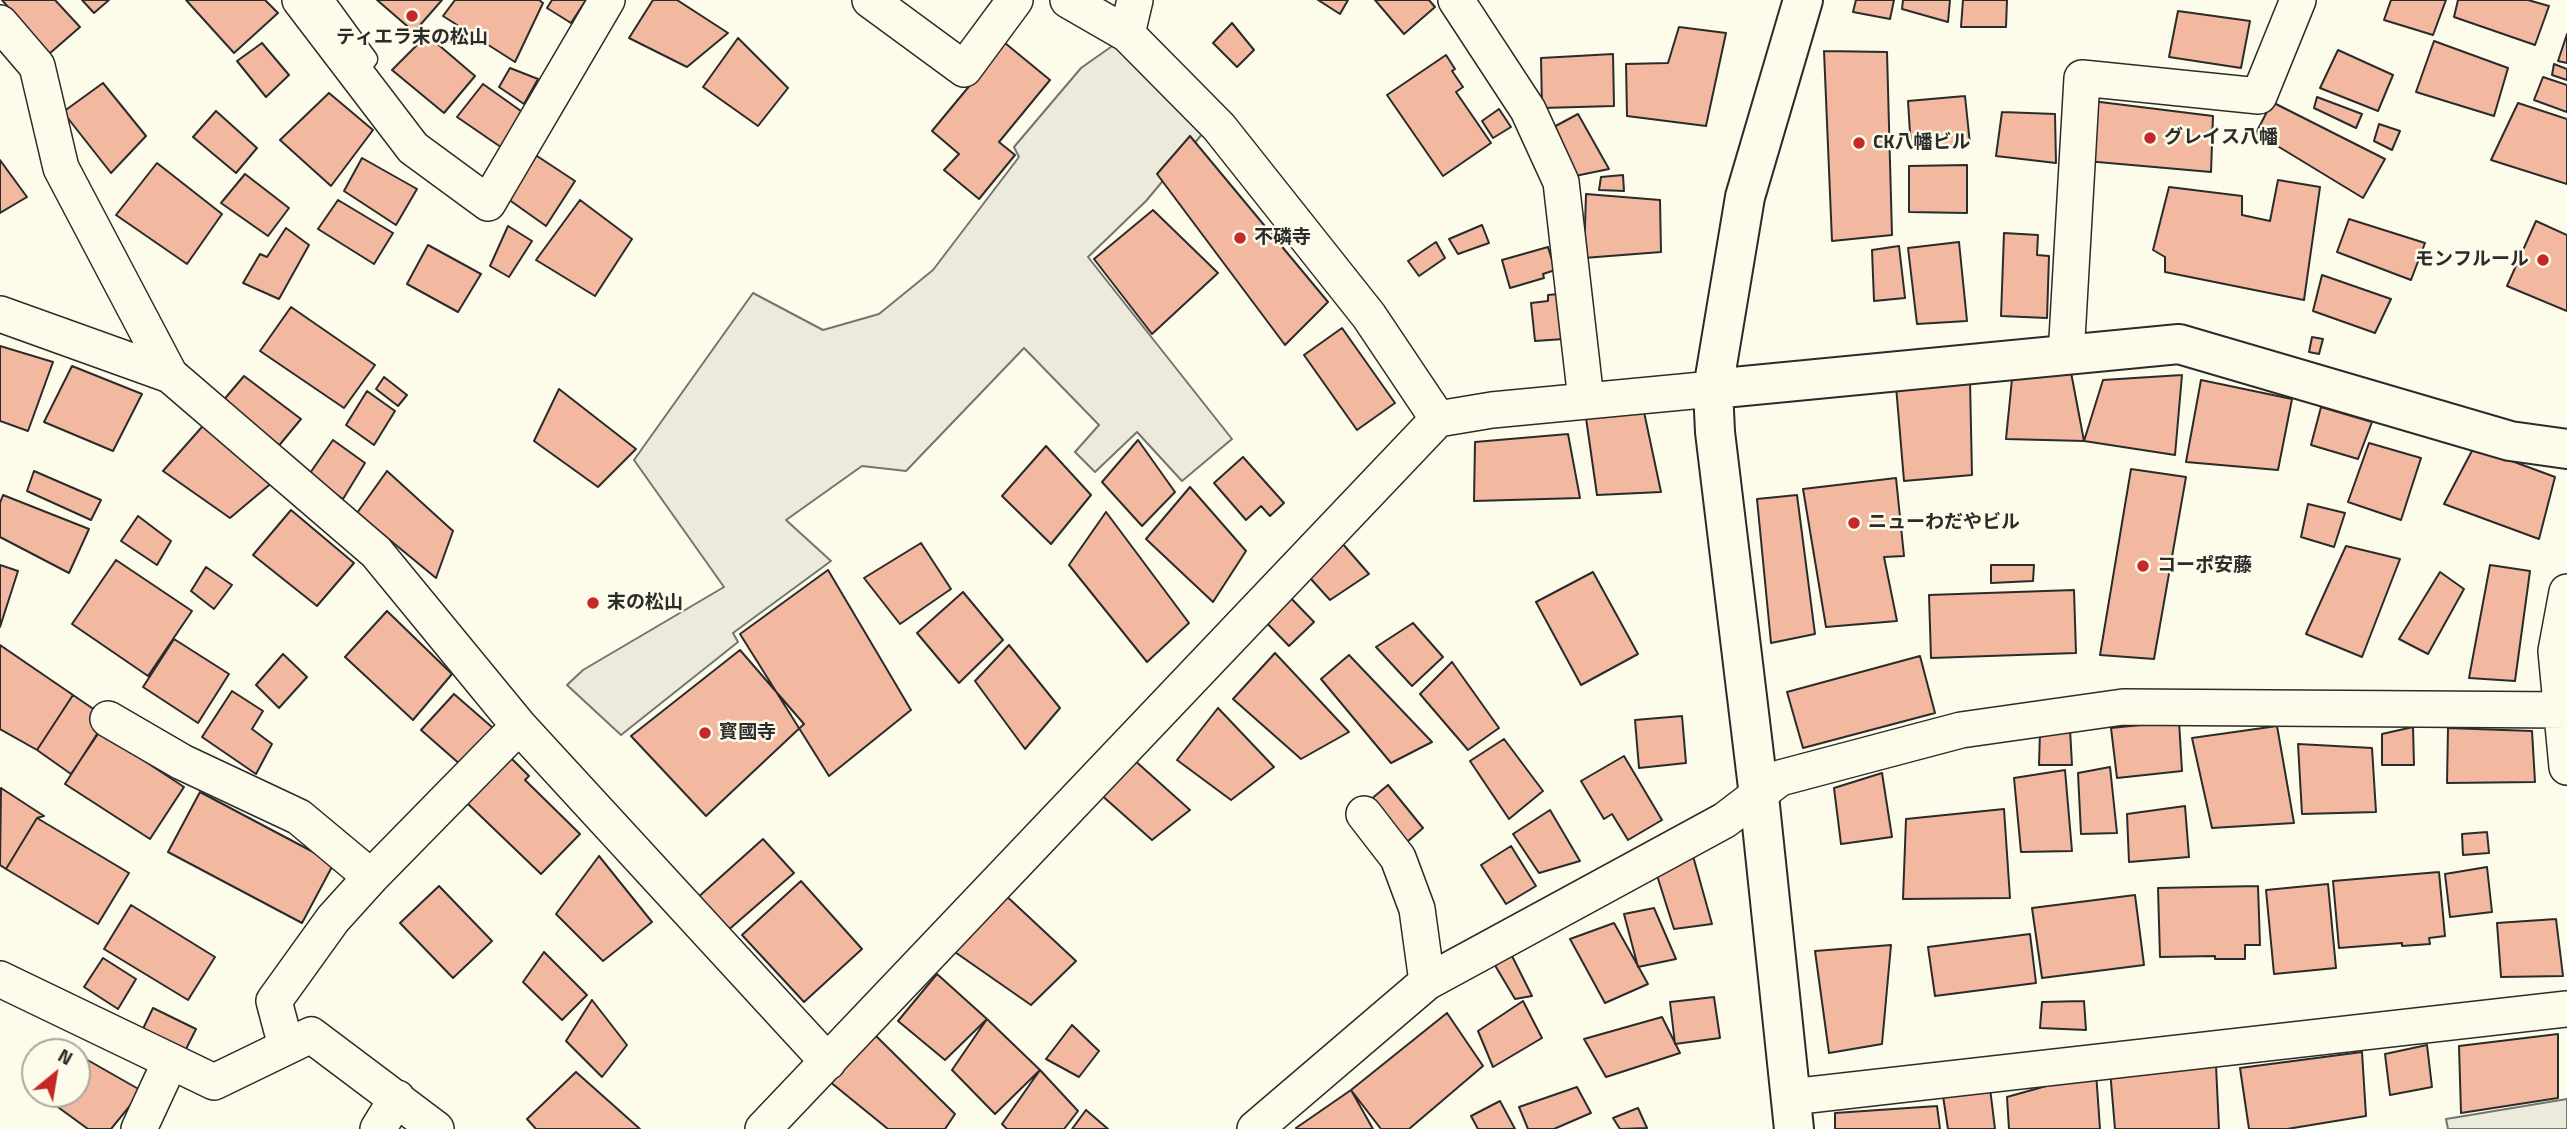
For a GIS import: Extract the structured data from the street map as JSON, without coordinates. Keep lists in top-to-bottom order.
{
  "places": [
    "ティエラ末の松山",
    "グレイス八幡",
    "CK八幡ビル",
    "不磷寺",
    "モンフルール",
    "ニューわだやビル",
    "コーポ安藤",
    "末の松山",
    "寳國寺"
  ],
  "north": "top right"
}
